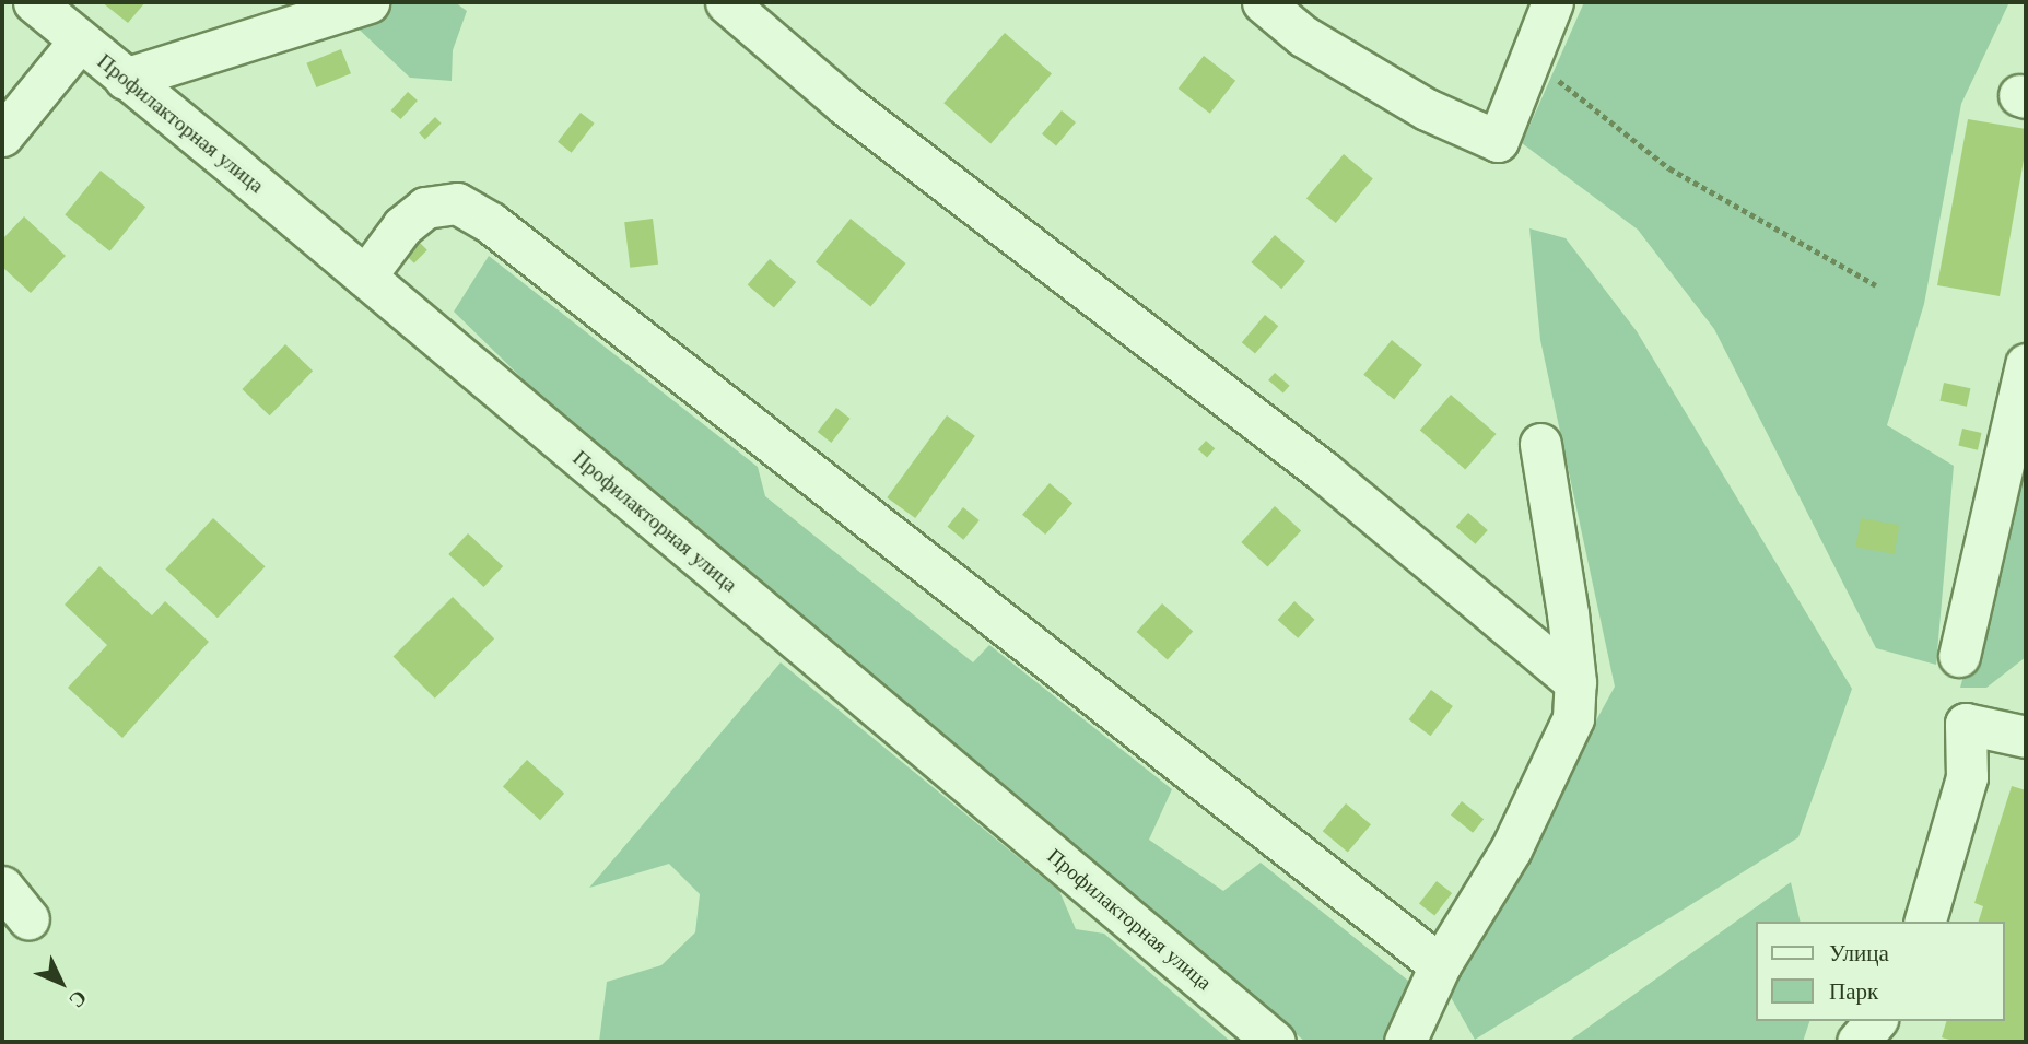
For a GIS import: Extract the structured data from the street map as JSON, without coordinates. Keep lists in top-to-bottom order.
{
  "streets": {
    "street": ["Профилакторная улица"]
  },
  "legend": ["Улица", "Парк"],
  "north": "bottom right"
}
